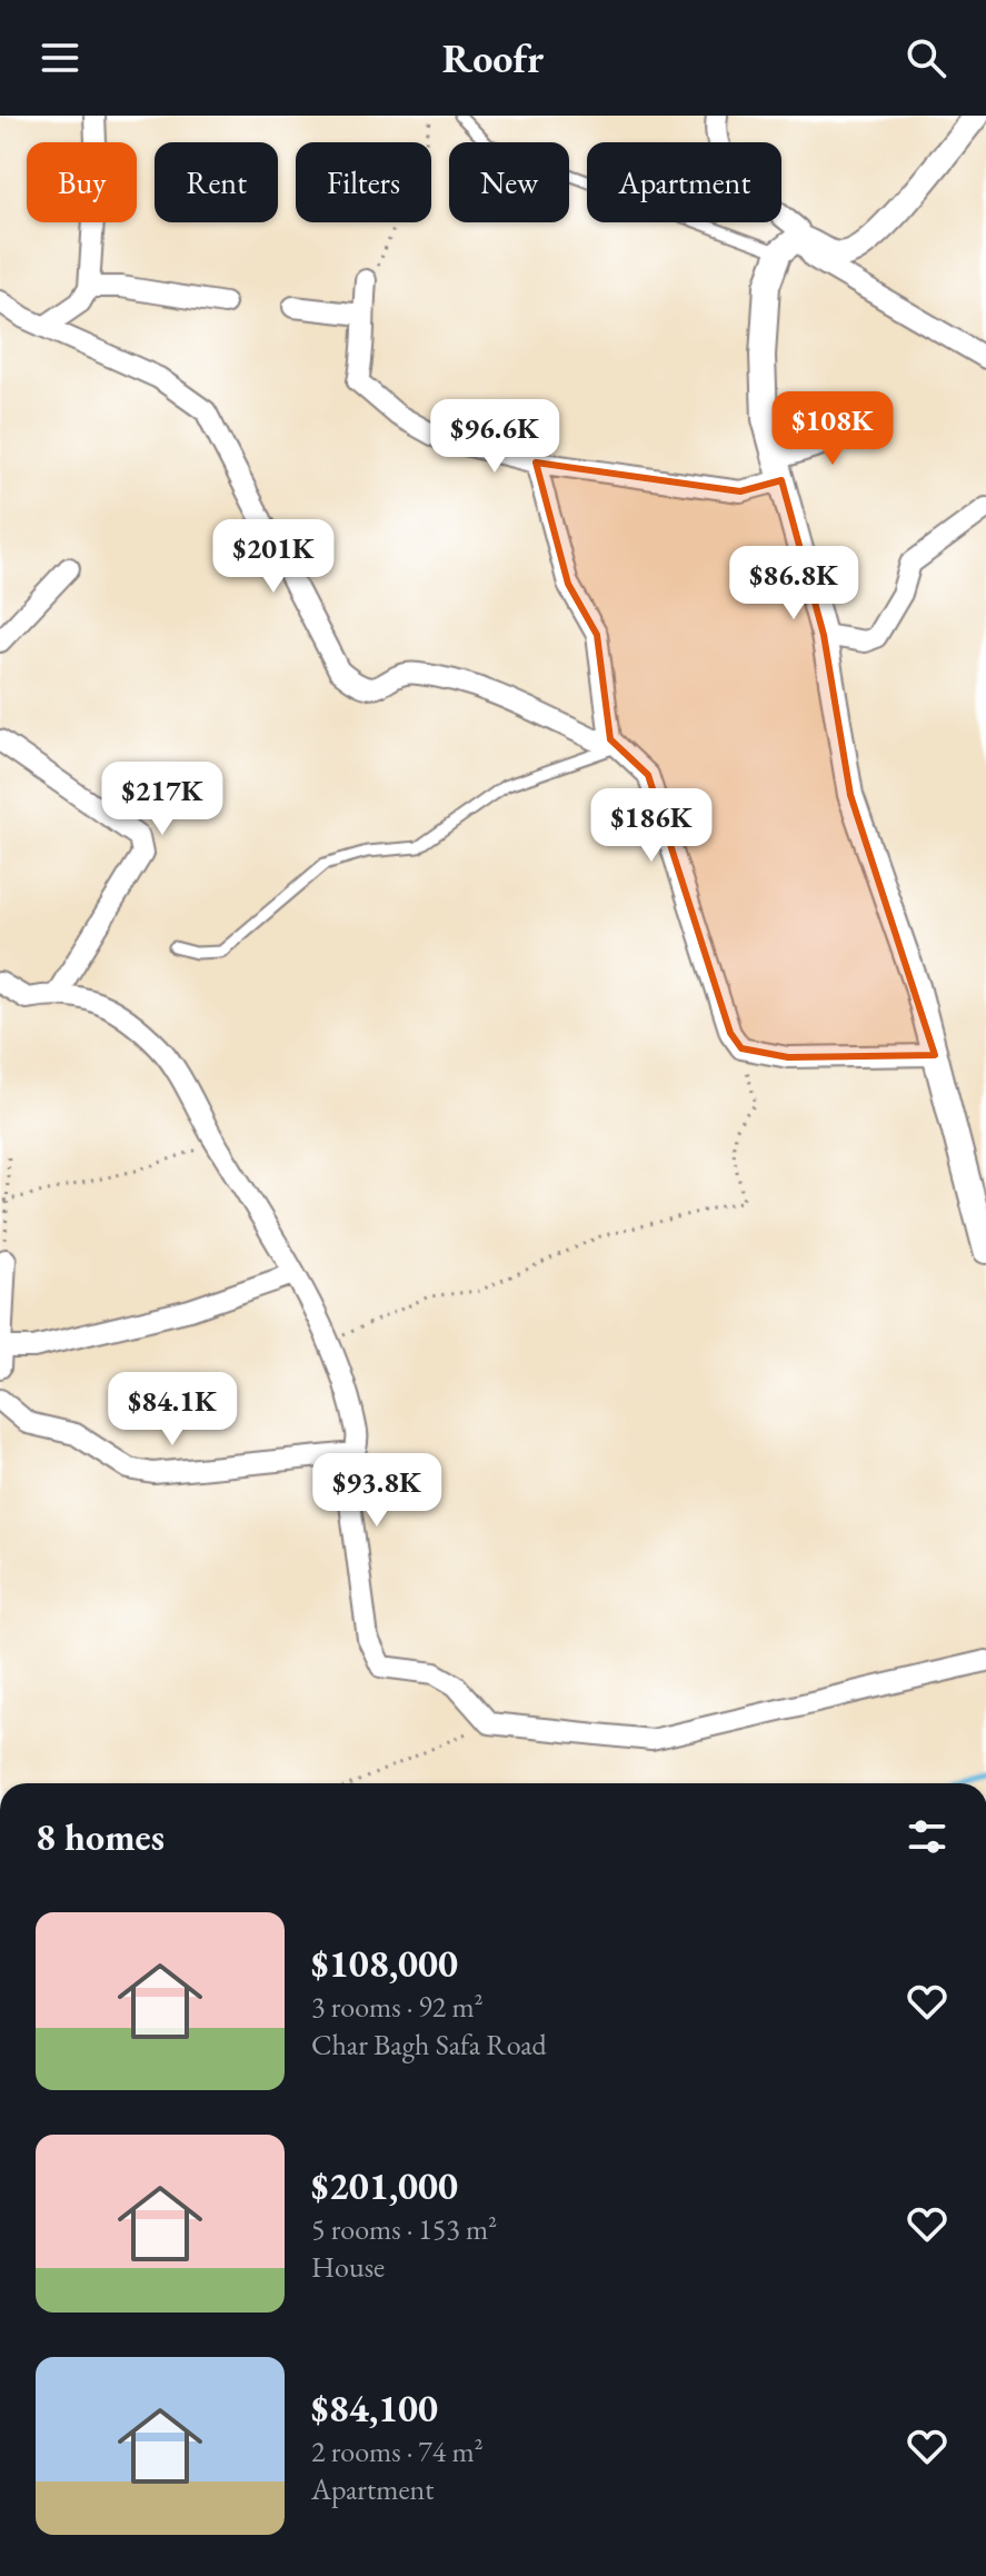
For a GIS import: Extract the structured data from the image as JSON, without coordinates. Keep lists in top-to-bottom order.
{
  "page": {
    "header": "Roofr",
    "chip": [
      "Buy",
      "Rent",
      "Filters",
      "New",
      "Apartment"
    ],
    "price": [
      "$108K",
      "$96.6K",
      "$201K",
      "$86.8K",
      "$217K",
      "$186K",
      "$84.1K",
      "$93.8K"
    ],
    "heading": "8 homes",
    "list": [
      {
        "name": "$108,000",
        "note": "3 rooms · 92 m² · Char Bagh Safa Road"
      },
      {
        "name": "$201,000",
        "note": "5 rooms · 153 m² · House"
      },
      {
        "name": "$84,100",
        "note": "2 rooms · 74 m² · Apartment"
      }
    ]
  }
}
